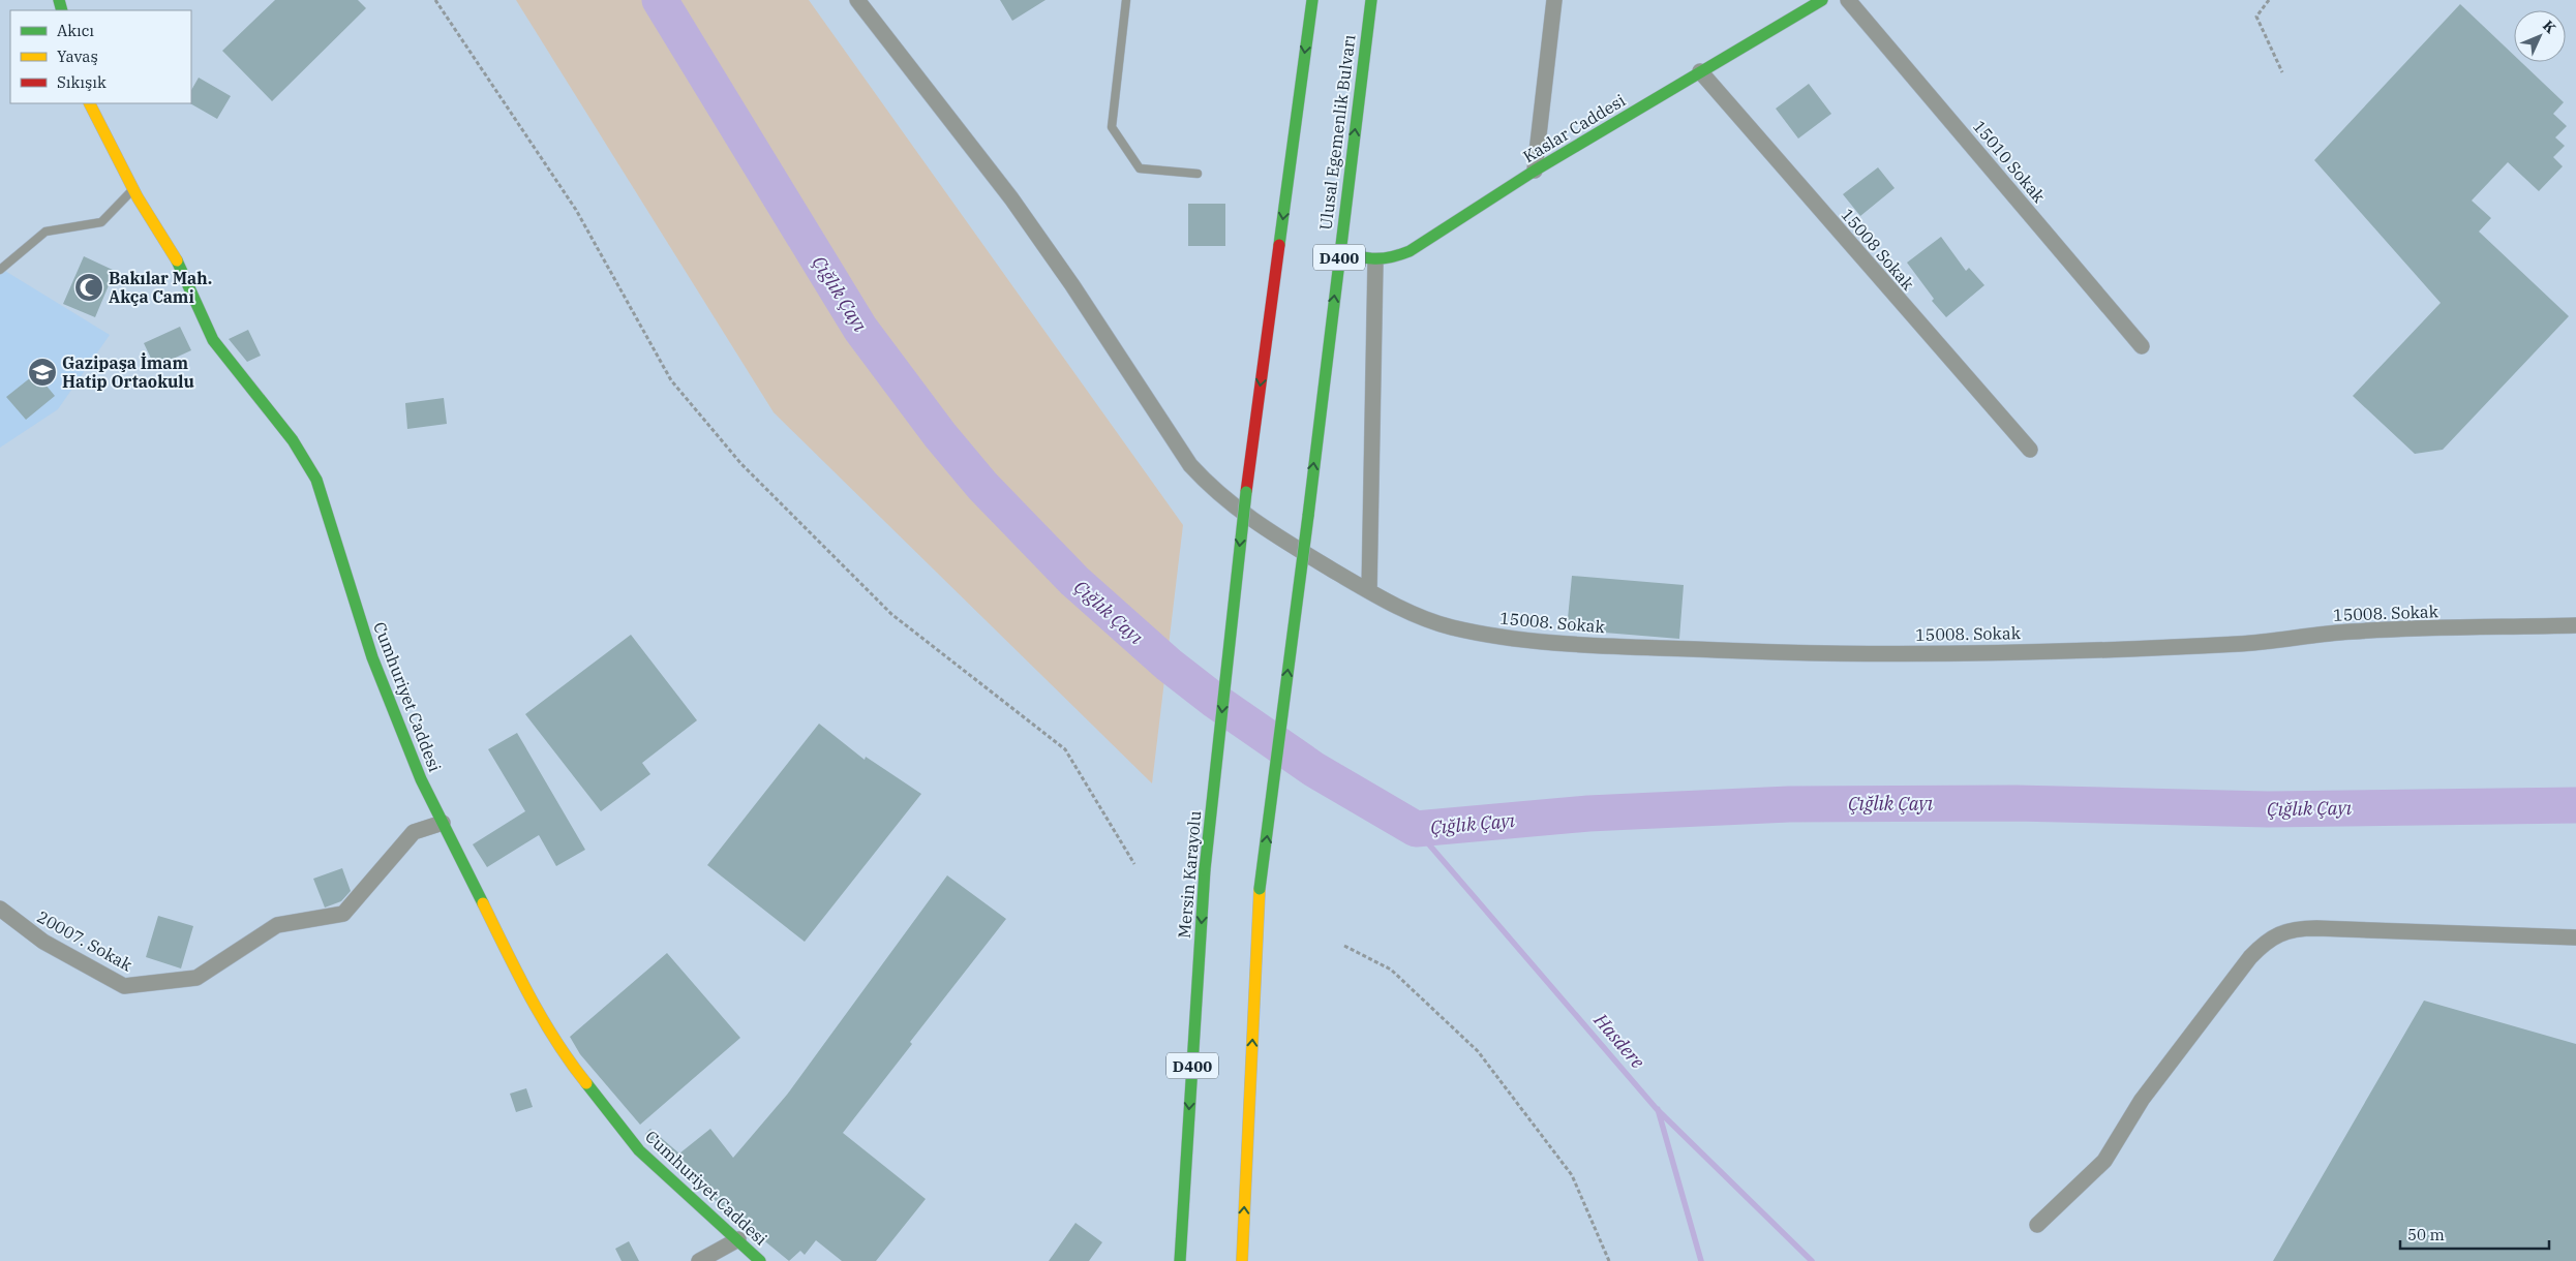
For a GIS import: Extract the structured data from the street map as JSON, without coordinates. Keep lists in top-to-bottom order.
{
  "streets": {
    "main road": [
      "Kaslar Caddesi",
      "Ulusal Egemenlik Bulvarı",
      "D400",
      "Cumhuriyet Caddesi",
      "Mersin Karayolu"
    ],
    "street": [
      "15010 Sokak",
      "15008 Sokak",
      "15008. Sokak",
      "20007. Sokak"
    ]
  },
  "crossings": [
    ["Kaslar Caddesi", "15008 Sokak"],
    ["Cumhuriyet Caddesi", "20007. Sokak"]
  ],
  "one_way": ["Ulusal Egemenlik Bulvarı", "Mersin Karayolu"],
  "water": ["Çığlık Çayı", "Hasdere"],
  "places": {
    "mosque": ["Bakılar Mah. Akça Cami"],
    "school or university": ["Gazipaşa İmam Hatip Ortaokulu"]
  },
  "legend": ["Akıcı", "Yavaş", "Sıkışık"],
  "scale_bar": "50 m",
  "north": "top right"
}
